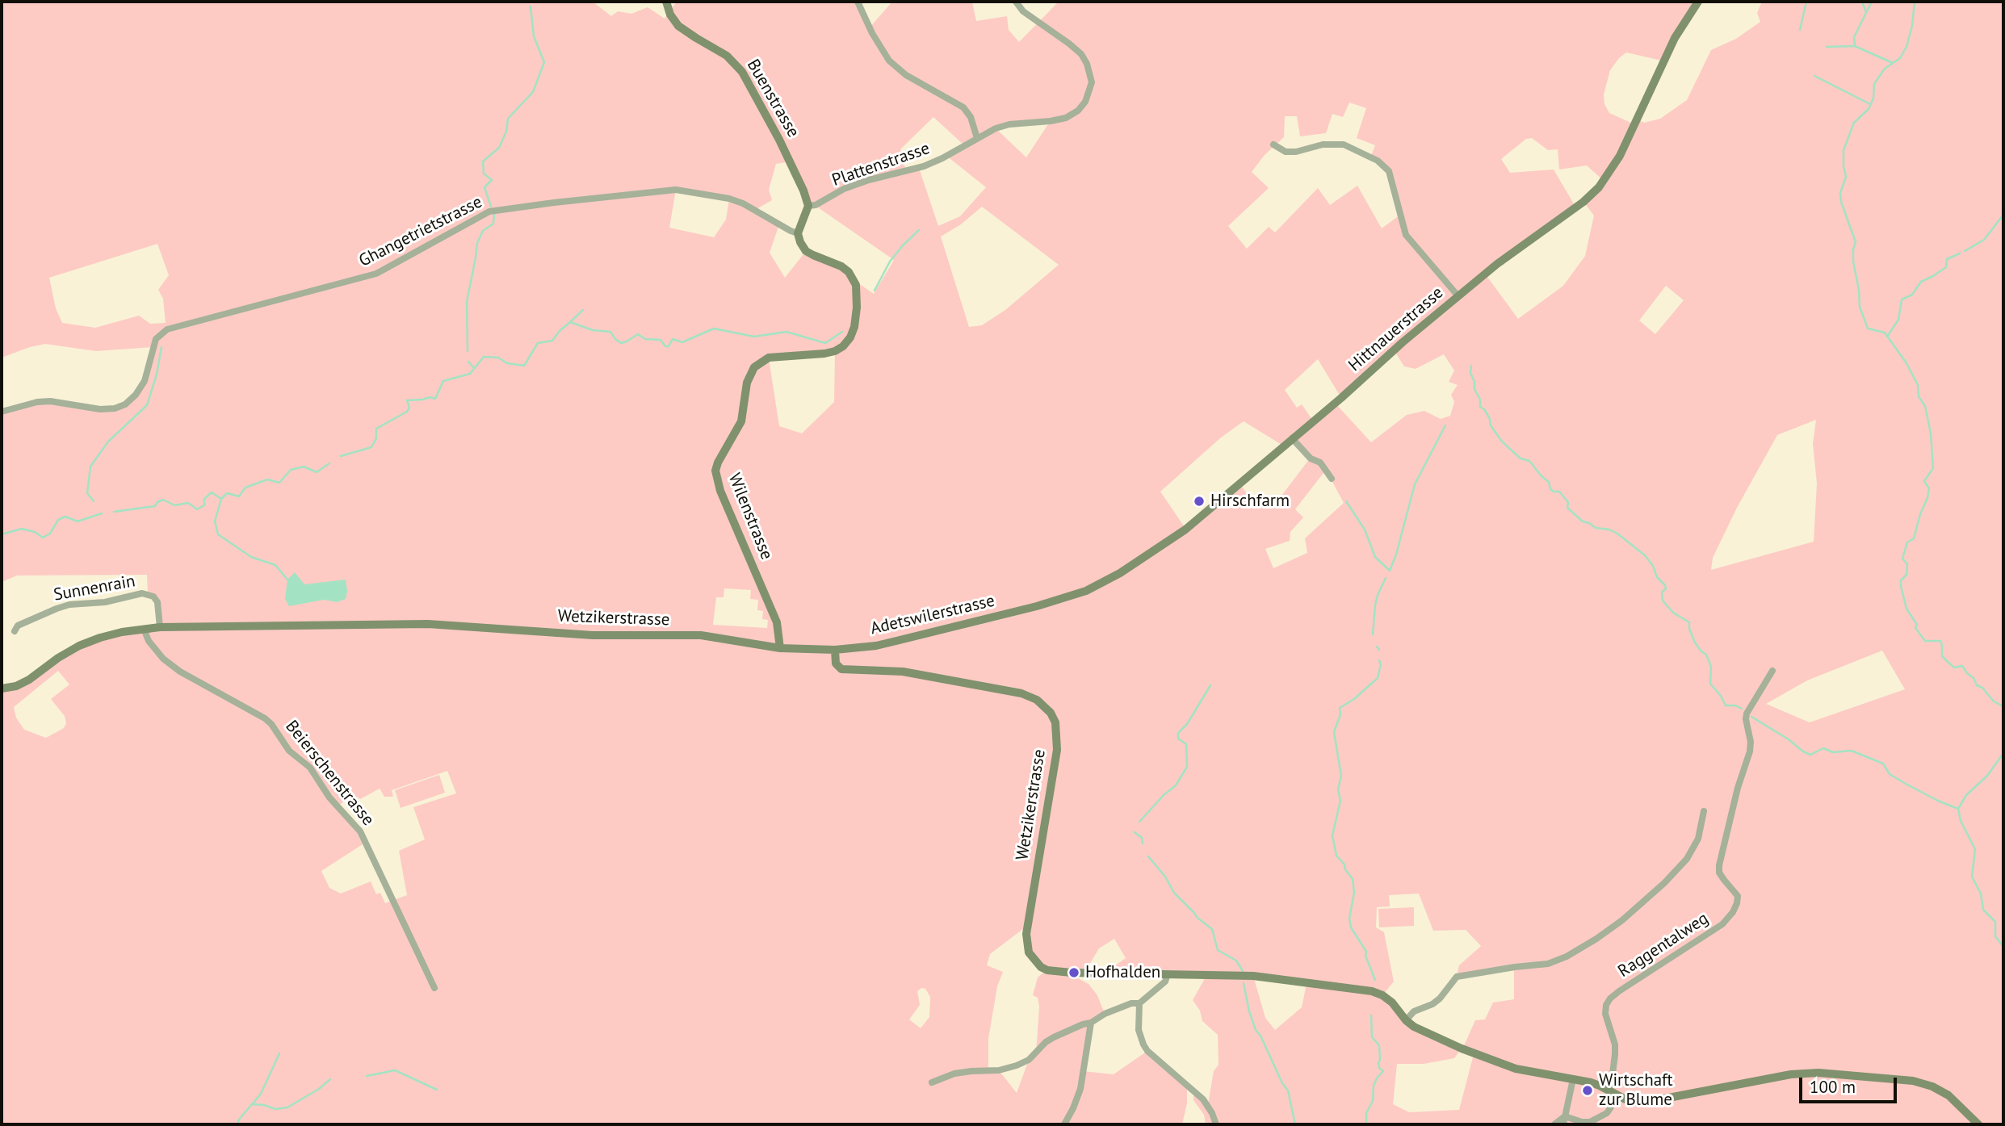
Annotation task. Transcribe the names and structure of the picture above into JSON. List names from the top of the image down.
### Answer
{
  "streets": {
    "street": [
      "Buenstrasse",
      "Plattenstrasse",
      "Ghangetrietstrasse",
      "Hittnauerstrasse",
      "Wilenstrasse",
      "Sunnenrain",
      "Adetswilerstrasse",
      "Wetzikerstrasse",
      "Beierschenstrasse",
      "Raggentalweg"
    ]
  },
  "crossings": [
    ["Buenstrasse", "Plattenstrasse"],
    ["Ghangetrietstrasse", "Wilenstrasse"],
    ["Hittnauerstrasse", "Adetswilerstrasse"],
    ["Wilenstrasse", "Wetzikerstrasse"],
    ["Sunnenrain", "Wetzikerstrasse"],
    ["Adetswilerstrasse", "Wetzikerstrasse"],
    ["Wetzikerstrasse", "Beierschenstrasse"],
    ["Wetzikerstrasse", "Raggentalweg"]
  ],
  "places": ["Hirschfarm", "Hofhalden", "Wirtschaft zur Blume"],
  "scale_bar": "100 m"
}
